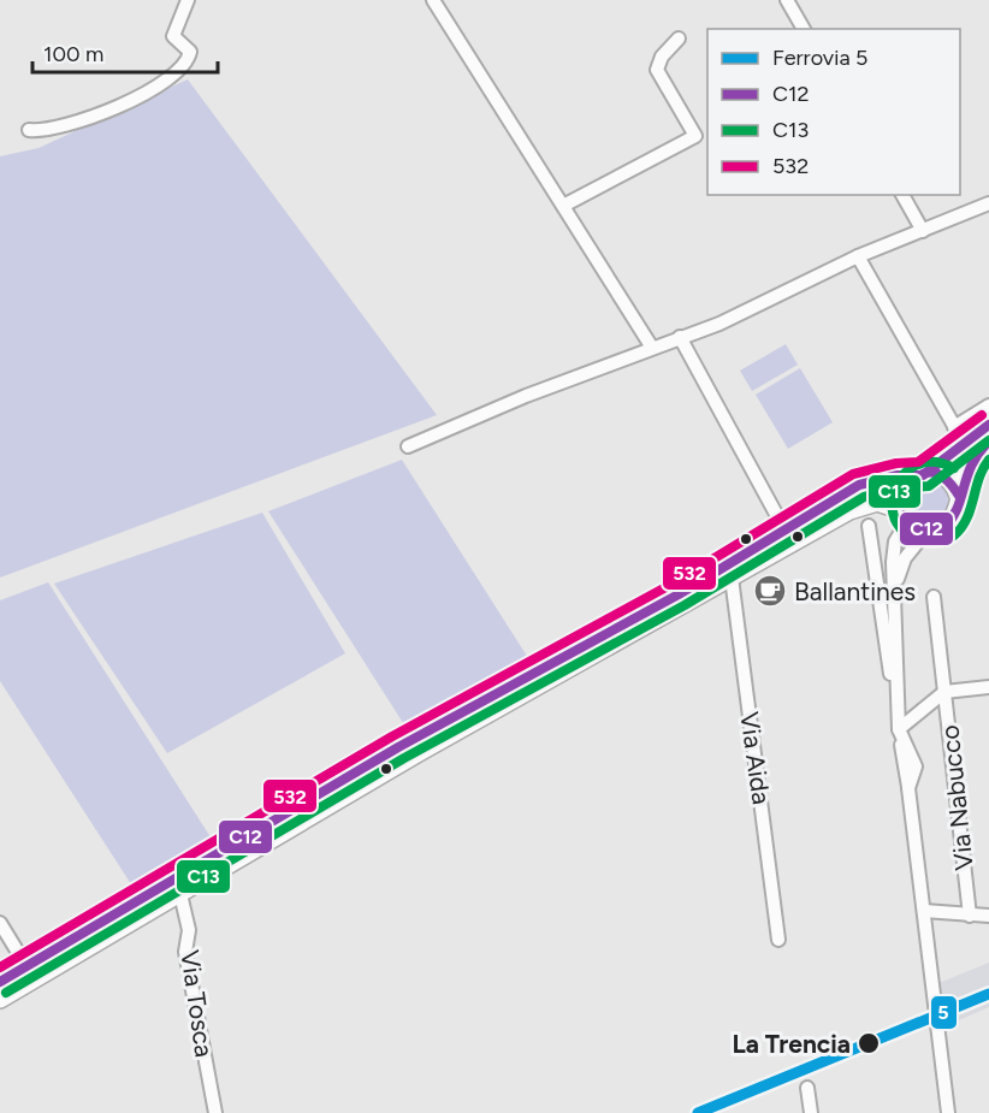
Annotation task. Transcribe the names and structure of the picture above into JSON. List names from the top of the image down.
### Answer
{
  "streets": {
    "street": ["Via Aida", "Via Nabucco", "Via Tosca"]
  },
  "places": {
    "cafe": ["Ballantines"],
    "other": ["La Trencia"]
  },
  "lines": [
    "transit line 532",
    "transit line C12",
    "transit line C13",
    "rail line 5"
  ],
  "legend": [
    "Ferrovia 5",
    "C12",
    "C13",
    "532"
  ],
  "scale_bar": "100 m"
}
